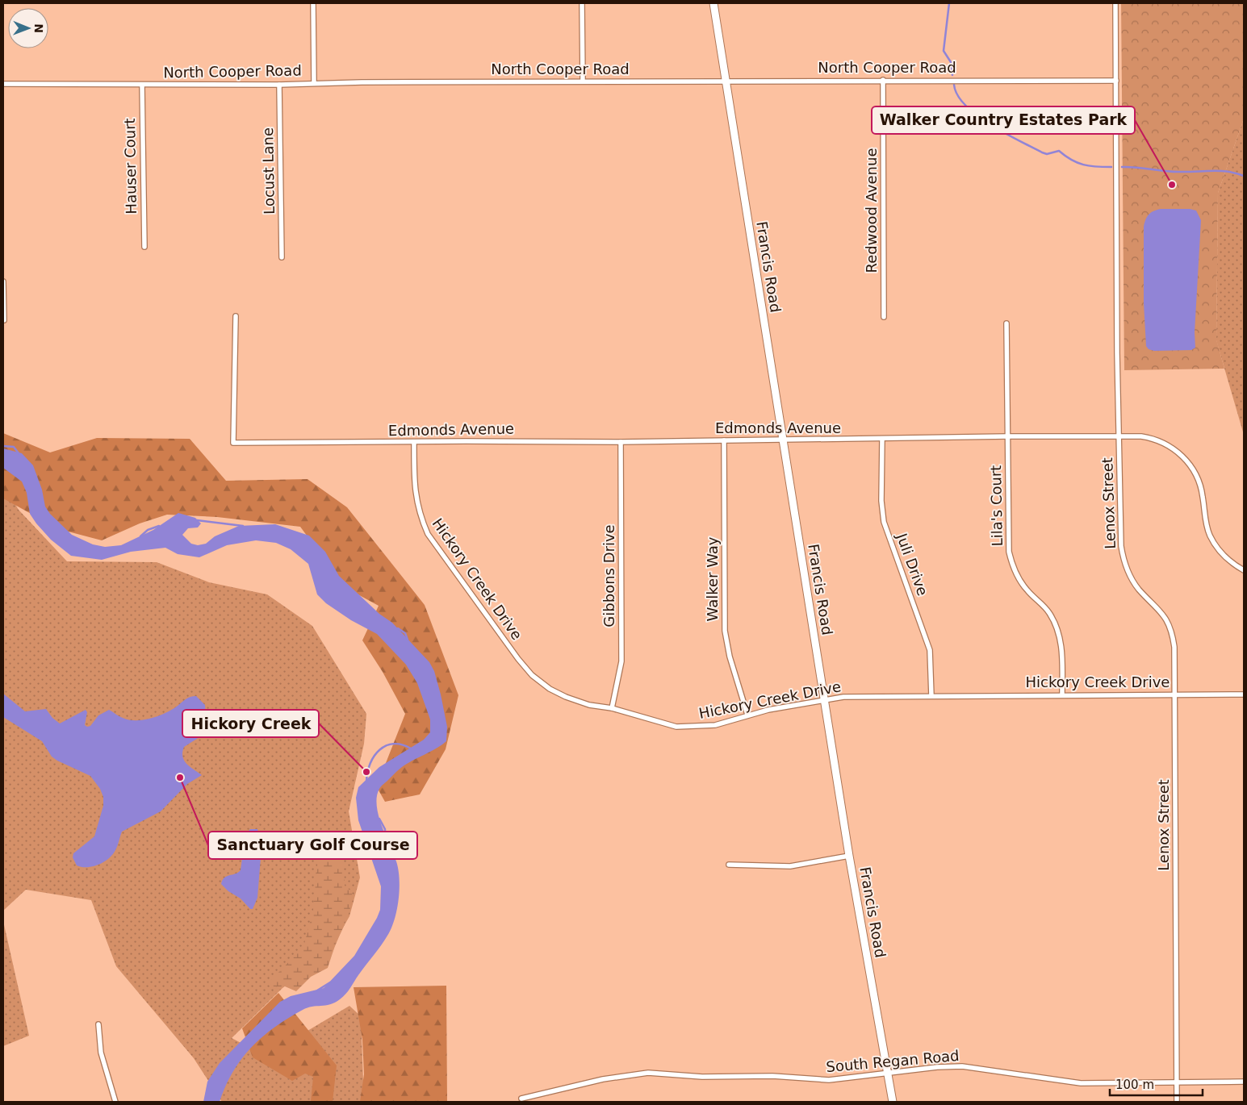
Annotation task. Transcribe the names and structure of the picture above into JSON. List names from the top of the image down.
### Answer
{
  "streets": {
    "street": [
      "North Cooper Road",
      "Hauser Court",
      "Locust Lane",
      "Redwood Avenue",
      "Francis Road",
      "Edmonds Avenue",
      "Lenox Street",
      "Lila's Court",
      "Juli Drive",
      "Gibbons Drive",
      "Hickory Creek Drive",
      "Walker Way",
      "South Regan Road"
    ]
  },
  "crossings": [
    ["North Cooper Road", "Hauser Court"],
    ["North Cooper Road", "Locust Lane"],
    ["North Cooper Road", "Redwood Avenue"],
    ["North Cooper Road", "Francis Road"],
    ["North Cooper Road", "Lenox Street"],
    ["Francis Road", "Edmonds Avenue"],
    ["Francis Road", "Hickory Creek Drive"],
    ["Francis Road", "South Regan Road"],
    ["Edmonds Avenue", "Lenox Street"],
    ["Edmonds Avenue", "Lila's Court"],
    ["Edmonds Avenue", "Juli Drive"],
    ["Edmonds Avenue", "Gibbons Drive"],
    ["Edmonds Avenue", "Hickory Creek Drive"],
    ["Edmonds Avenue", "Walker Way"],
    ["Lenox Street", "Hickory Creek Drive"],
    ["Lenox Street", "South Regan Road"],
    ["Lila's Court", "Hickory Creek Drive"],
    ["Juli Drive", "Hickory Creek Drive"],
    ["Gibbons Drive", "Hickory Creek Drive"],
    ["Hickory Creek Drive", "Walker Way"]
  ],
  "places": ["Walker Country Estates Park", "Hickory Creek", "Sanctuary Golf Course"],
  "scale_bar": "100 m",
  "north": "right"
}
